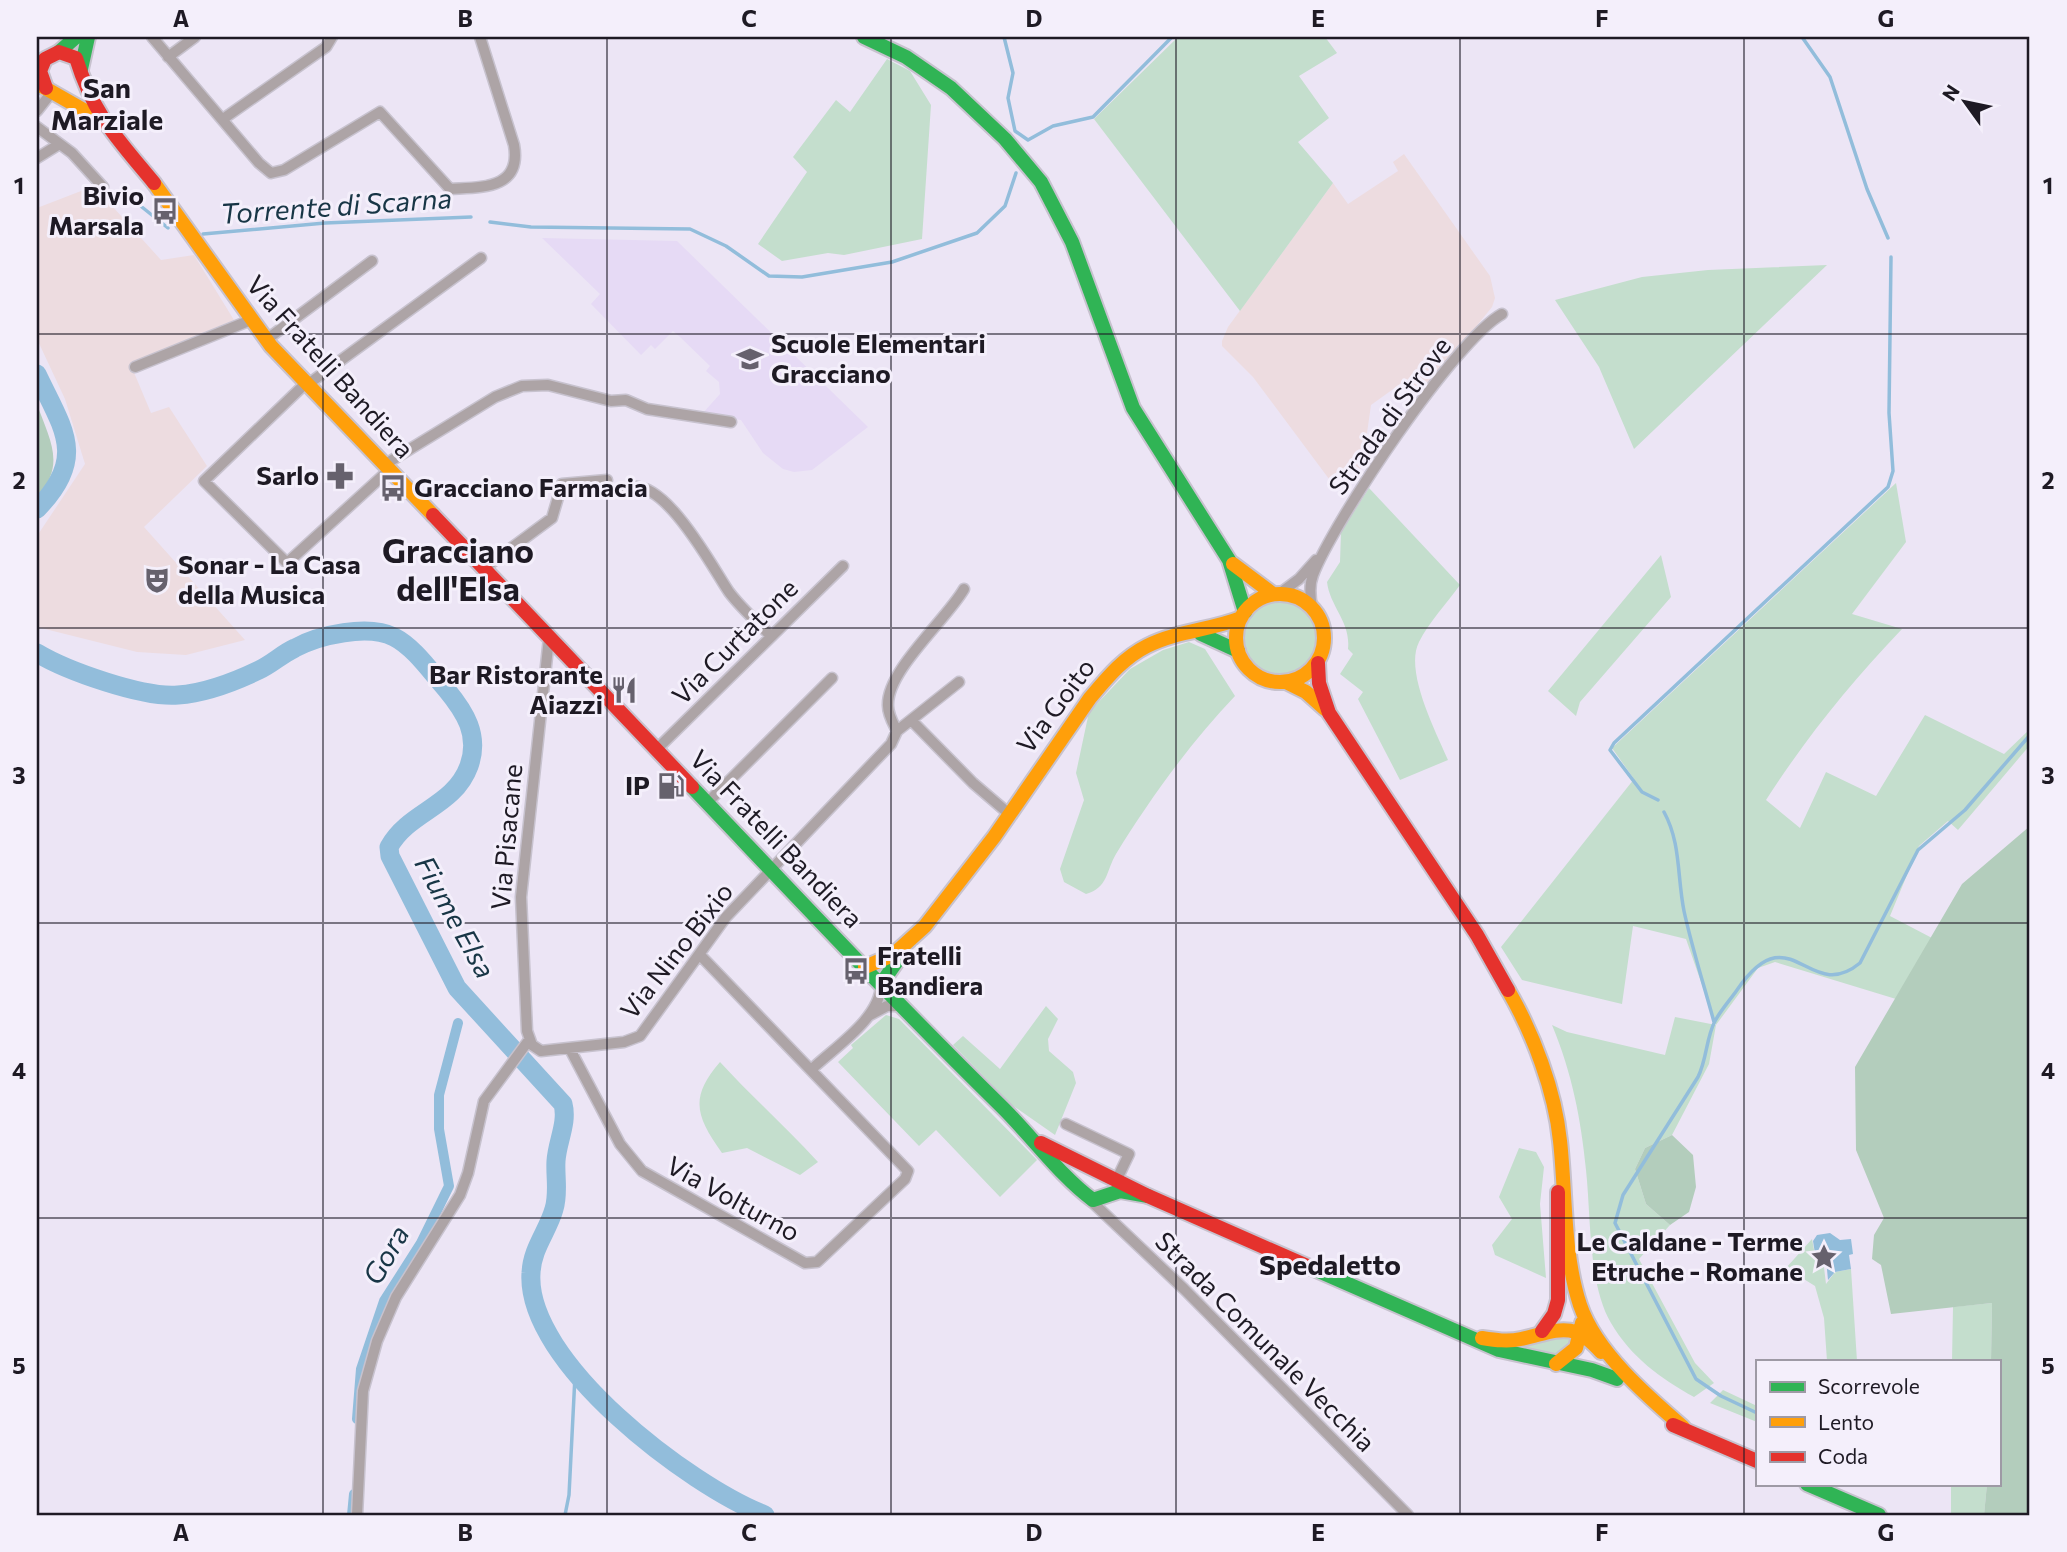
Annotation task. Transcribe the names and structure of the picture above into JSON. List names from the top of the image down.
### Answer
{
  "streets": {
    "main road": ["Via Fratelli Bandiera", "Via Goito"],
    "street": [
      "Strada di Strove",
      "Via Curtatone",
      "Via Pisacane",
      "Via Nino Bixio",
      "Via Volturno",
      "Strada Comunale Vecchia"
    ]
  },
  "crossings": [
    ["Via Fratelli Bandiera", "Via Curtatone"],
    ["Via Fratelli Bandiera", "Via Goito"],
    ["Via Fratelli Bandiera", "Via Pisacane"],
    ["Via Fratelli Bandiera", "Via Nino Bixio"],
    ["Via Fratelli Bandiera", "Strada Comunale Vecchia"],
    ["Strada di Strove", "Via Goito"],
    ["Via Pisacane", "Via Nino Bixio"],
    ["Via Nino Bixio", "Via Volturno"]
  ],
  "districts": ["San Marziale", "Gracciano dell'Elsa", "Spedaletto"],
  "water": ["Torrente di Scarna", "Fiume Elsa", "Gora"],
  "places": {
    "bus stop": ["Bivio Marsala", "Gracciano Farmacia", "Fratelli Bandiera"],
    "school or university": ["Scuole Elementari Gracciano"],
    "pharmacy": ["Sarlo"],
    "theatre": ["Sonar - La Casa della Musica"],
    "restaurant": ["Bar Ristorante Aiazzi"],
    "fuel station": ["IP"],
    "place": ["Le Caldane - Terme Etruche - Romane"]
  },
  "legend": ["Scorrevole", "Lento", "Coda"],
  "north": "top left",
  "grid": {
    "columns": [
      "A",
      "B",
      "C",
      "D",
      "E",
      "F",
      "G"
    ],
    "rows": [
      "1",
      "2",
      "3",
      "4",
      "5"
    ]
  }
}
